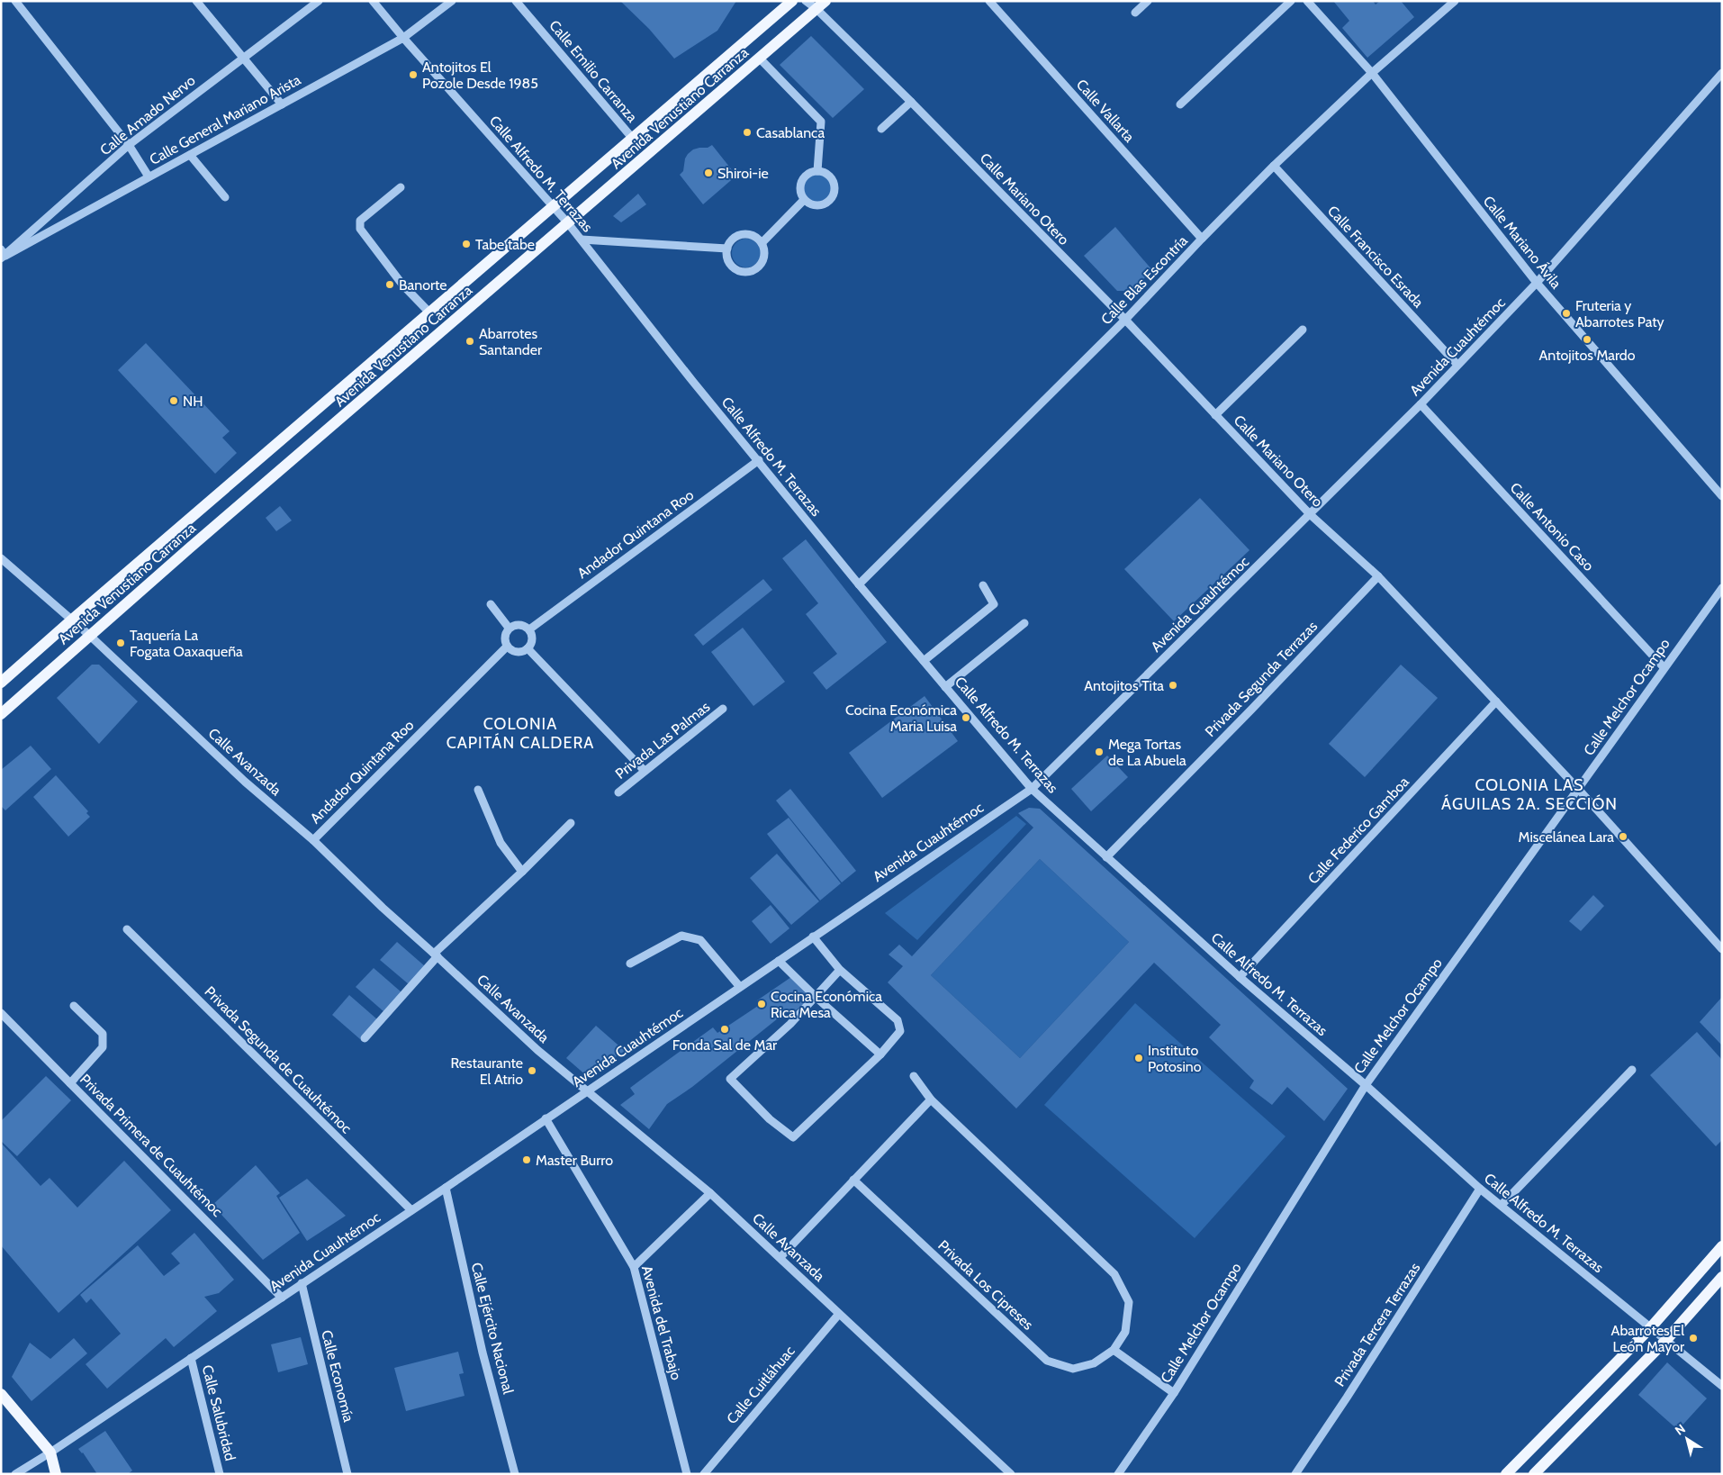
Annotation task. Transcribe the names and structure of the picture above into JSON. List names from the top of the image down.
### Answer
{
  "streets": {
    "main road": ["Avenida Venustiano Carranza"],
    "street": [
      "Calle Emilio Carranza",
      "Calle Vallarta",
      "Calle Amado Nervo",
      "Calle General Mariano Arista",
      "Calle Alfredo M. Terrazas",
      "Calle Mariano Otero",
      "Calle Mariano Ávila",
      "Calle Francisco Esrada",
      "Calle Blas Escontría",
      "Avenida Cuauhtémoc",
      "Calle Antonio Caso",
      "Andador Quintana Roo",
      "Privada Segunda Terrazas",
      "Calle Melchor Ocampo",
      "Privada Las Palmas",
      "Calle Avanzada",
      "Calle Federico Gamboa",
      "Privada Segunda de Cuauhtémoc",
      "Privada Primera de Cuauhtémoc",
      "Privada Los Cipreses",
      "Avenida del Trabajo",
      "Privada Tercera Terrazas",
      "Calle Ejército Nacional",
      "Calle Economía",
      "Calle Cuitláhuac",
      "Calle Salubridad"
    ]
  },
  "crossings": [
    ["Calle Emilio Carranza", "Avenida Venustiano Carranza"],
    ["Avenida Venustiano Carranza", "Calle Alfredo M. Terrazas"],
    ["Avenida Venustiano Carranza", "Calle Mariano Otero"],
    ["Avenida Venustiano Carranza", "Calle Avanzada"],
    ["Calle Vallarta", "Calle Blas Escontría"],
    ["Calle Amado Nervo", "Calle General Mariano Arista"],
    ["Calle General Mariano Arista", "Calle Alfredo M. Terrazas"],
    ["Calle Alfredo M. Terrazas", "Calle Blas Escontría"],
    ["Calle Alfredo M. Terrazas", "Avenida Cuauhtémoc"],
    ["Calle Alfredo M. Terrazas", "Andador Quintana Roo"],
    ["Calle Alfredo M. Terrazas", "Privada Segunda Terrazas"],
    ["Calle Alfredo M. Terrazas", "Calle Melchor Ocampo"],
    ["Calle Alfredo M. Terrazas", "Calle Federico Gamboa"],
    ["Calle Alfredo M. Terrazas", "Privada Tercera Terrazas"],
    ["Calle Mariano Otero", "Calle Blas Escontría"],
    ["Calle Mariano Otero", "Avenida Cuauhtémoc"],
    ["Calle Mariano Otero", "Privada Segunda Terrazas"],
    ["Calle Mariano Otero", "Calle Melchor Ocampo"],
    ["Calle Mariano Otero", "Calle Federico Gamboa"],
    ["Calle Mariano Ávila", "Calle Blas Escontría"],
    ["Calle Mariano Ávila", "Avenida Cuauhtémoc"],
    ["Calle Francisco Esrada", "Calle Blas Escontría"],
    ["Calle Francisco Esrada", "Avenida Cuauhtémoc"],
    ["Avenida Cuauhtémoc", "Calle Antonio Caso"],
    ["Avenida Cuauhtémoc", "Calle Avanzada"],
    ["Avenida Cuauhtémoc", "Privada Segunda de Cuauhtémoc"],
    ["Avenida Cuauhtémoc", "Privada Primera de Cuauhtémoc"],
    ["Avenida Cuauhtémoc", "Avenida del Trabajo"],
    ["Avenida Cuauhtémoc", "Calle Ejército Nacional"],
    ["Avenida Cuauhtémoc", "Calle Economía"],
    ["Avenida Cuauhtémoc", "Calle Salubridad"],
    ["Calle Antonio Caso", "Calle Melchor Ocampo"],
    ["Andador Quintana Roo", "Calle Avanzada"],
    ["Calle Avanzada", "Calle Cuitláhuac"]
  ],
  "districts": ["COLONIA CAPITÁN CALDERA", "COLONIA LAS ÁGUILAS 2A. SECCIÓN"],
  "places": [
    "Antojitos El Pozole Desde 1985",
    "Casablanca",
    "Shiroi-ie",
    "Tabe tabe",
    "Banorte",
    "Fruteria y Abarrotes Paty",
    "Antojitos Mardo",
    "Abarrotes Santander",
    "NH",
    "Taquería La Fogata Oaxaqueña",
    "Antojitos Tita",
    "Cocina Económica Maria Luisa",
    "Mega Tortas de La Abuela",
    "Miscelánea Lara",
    "Cocina Económica Rica Mesa",
    "Fonda Sal de Mar",
    "Instituto Potosino",
    "Restaurante El Atrio",
    "Master Burro",
    "Abarrotes El León Mayor"
  ],
  "north": "top left"
}
